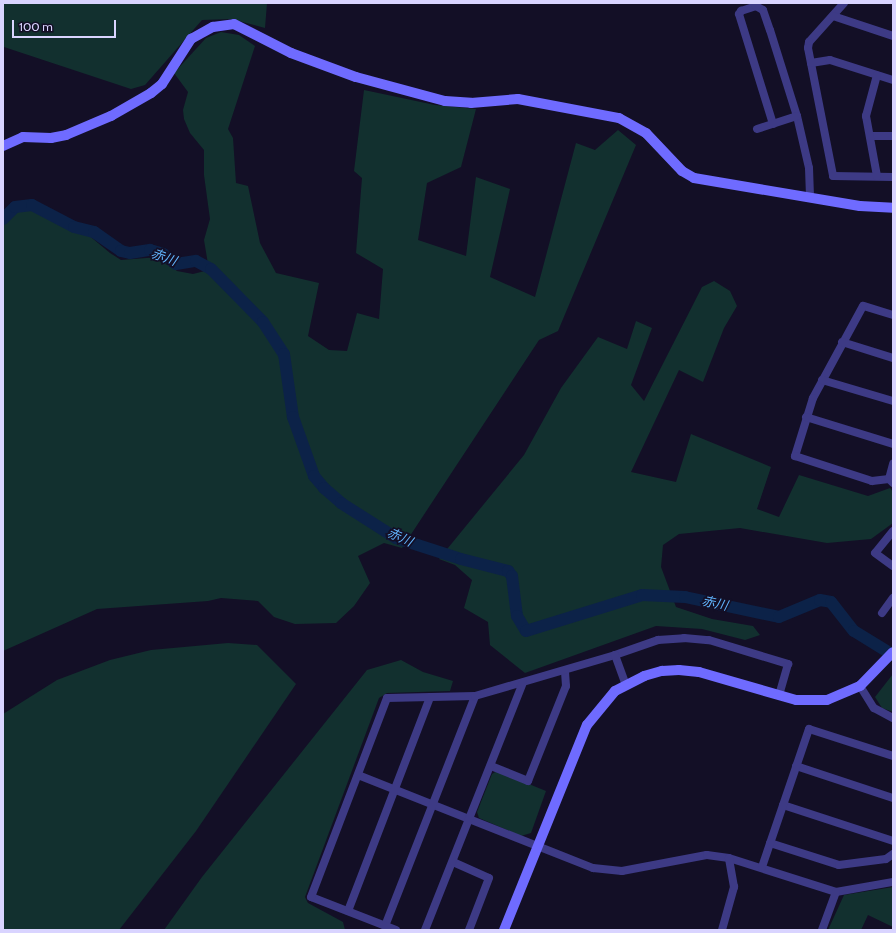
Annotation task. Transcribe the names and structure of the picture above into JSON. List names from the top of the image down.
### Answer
{
  "water": ["赤川"],
  "scale_bar": "100 m"
}
